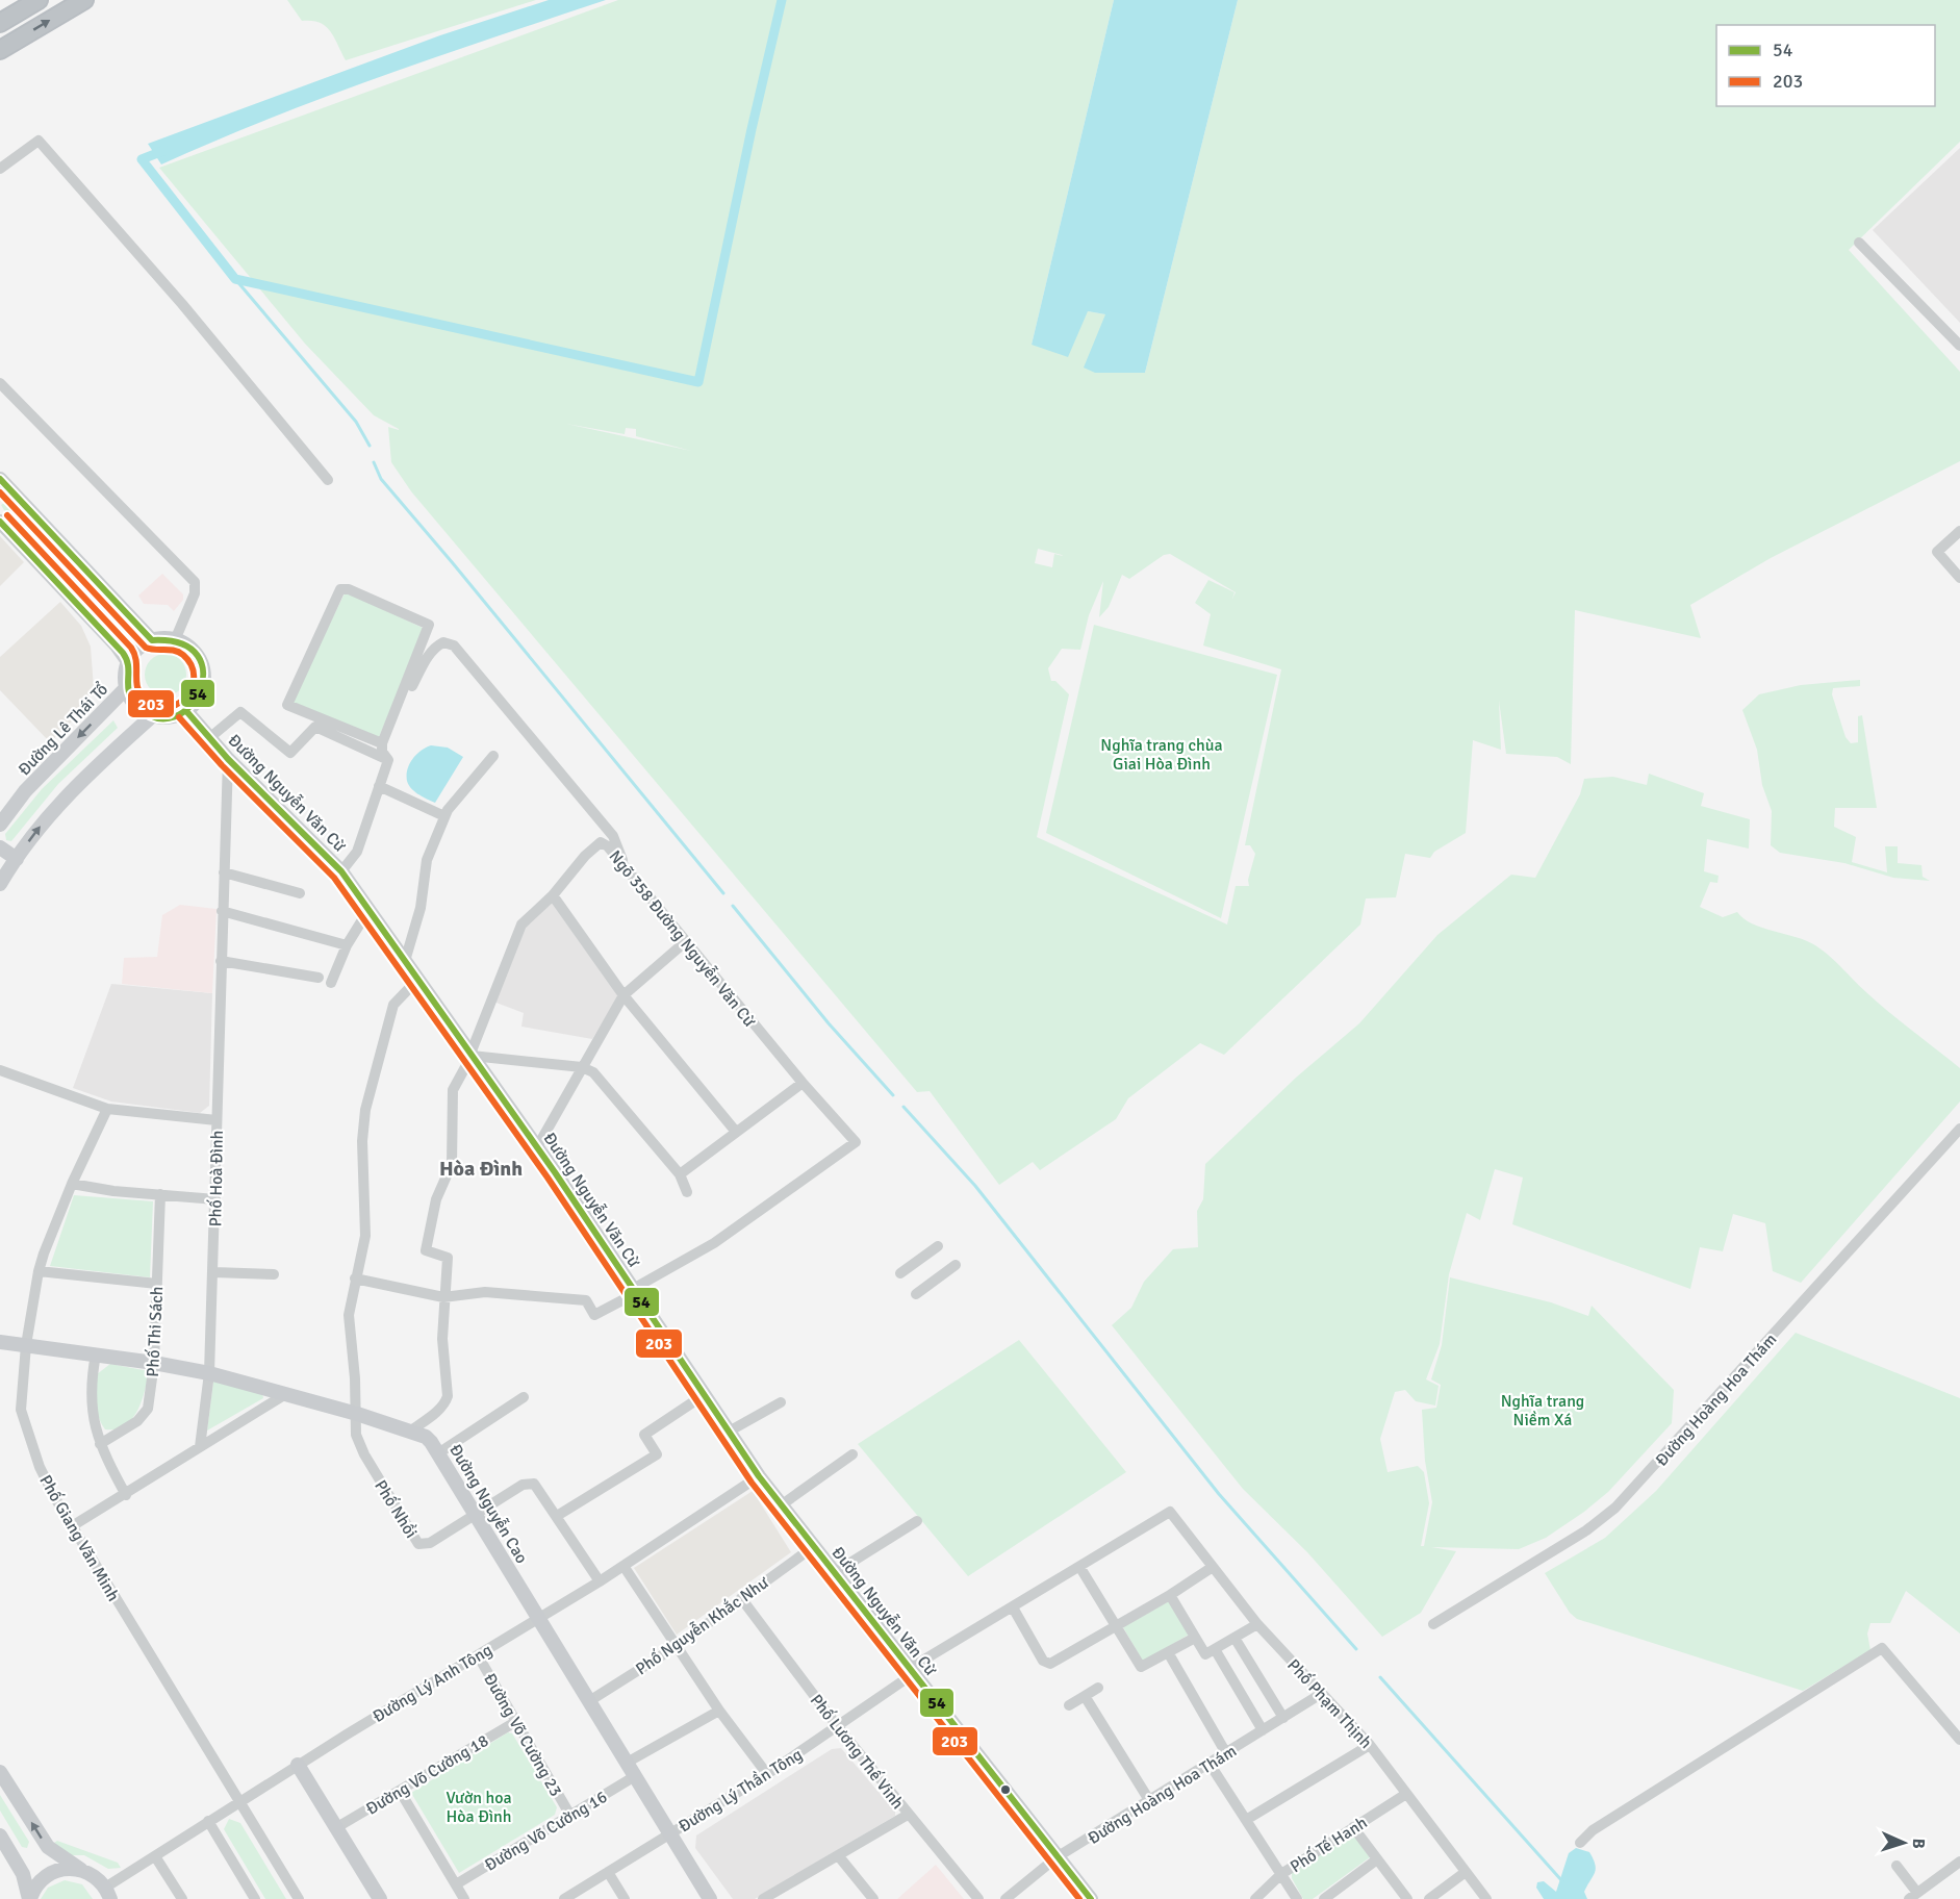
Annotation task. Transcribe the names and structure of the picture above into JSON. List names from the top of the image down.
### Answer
{
  "streets": {
    "main road": ["Đường Lê Thái Tổ", "Đường Nguyễn Văn Cừ", "Đường Nguyễn Cao"],
    "street": [
      "Ngõ 358 Đường Nguyễn Văn Cừ",
      "Phố Hoà Đình",
      "Phố Thi Sách",
      "Đường Hoàng Hoa Thám",
      "Phố Nhồi",
      "Phố Giang Văn Minh",
      "Phố Nguyễn Khắc Như",
      "Đường Lý Anh Tông",
      "Phố Phạm Thịnh",
      "Đường Võ Cường 23",
      "Phố Lương Thế Vinh",
      "Đường Võ Cường 18",
      "Đường Lý Thần Tông",
      "Đường Võ Cường 16",
      "Phố Tế Hanh"
    ]
  },
  "crossings": [
    ["Đường Lê Thái Tổ", "Đường Nguyễn Văn Cừ"],
    ["Đường Nguyễn Văn Cừ", "Ngõ 358 Đường Nguyễn Văn Cừ"],
    ["Đường Nguyễn Văn Cừ", "Phố Hoà Đình"],
    ["Đường Nguyễn Văn Cừ", "Đường Hoàng Hoa Thám"],
    ["Đường Nguyễn Văn Cừ", "Phố Nguyễn Khắc Như"],
    ["Đường Nguyễn Văn Cừ", "Đường Lý Anh Tông"],
    ["Đường Nguyễn Văn Cừ", "Đường Lý Thần Tông"],
    ["Phố Hoà Đình", "Đường Nguyễn Cao"],
    ["Phố Thi Sách", "Đường Nguyễn Cao"],
    ["Đường Hoàng Hoa Thám", "Phố Phạm Thịnh"],
    ["Đường Nguyễn Cao", "Phố Nhồi"],
    ["Đường Nguyễn Cao", "Phố Giang Văn Minh"],
    ["Đường Nguyễn Cao", "Phố Nguyễn Khắc Như"],
    ["Đường Nguyễn Cao", "Đường Lý Anh Tông"],
    ["Đường Nguyễn Cao", "Đường Lý Thần Tông"],
    ["Đường Nguyễn Cao", "Đường Võ Cường 16"],
    ["Phố Nhồi", "Đường Lý Anh Tông"],
    ["Phố Giang Văn Minh", "Đường Lý Anh Tông"],
    ["Phố Nguyễn Khắc Như", "Phố Lương Thế Vinh"],
    ["Đường Lý Anh Tông", "Đường Võ Cường 23"],
    ["Phố Phạm Thịnh", "Đường Lý Thần Tông"],
    ["Phố Phạm Thịnh", "Phố Tế Hanh"],
    ["Đường Võ Cường 23", "Đường Võ Cường 18"],
    ["Đường Võ Cường 23", "Đường Võ Cường 16"],
    ["Phố Lương Thế Vinh", "Đường Lý Thần Tông"]
  ],
  "districts": ["Hòa Đình"],
  "parks": ["Nghĩa trang chùa Giai Hòa Đình", "Nghĩa trang Niềm Xá", "Vườn hoa Hòa Đình"],
  "lines": ["transit line 54", "transit line 203"],
  "legend": ["54", "203"],
  "north": "right"
}
